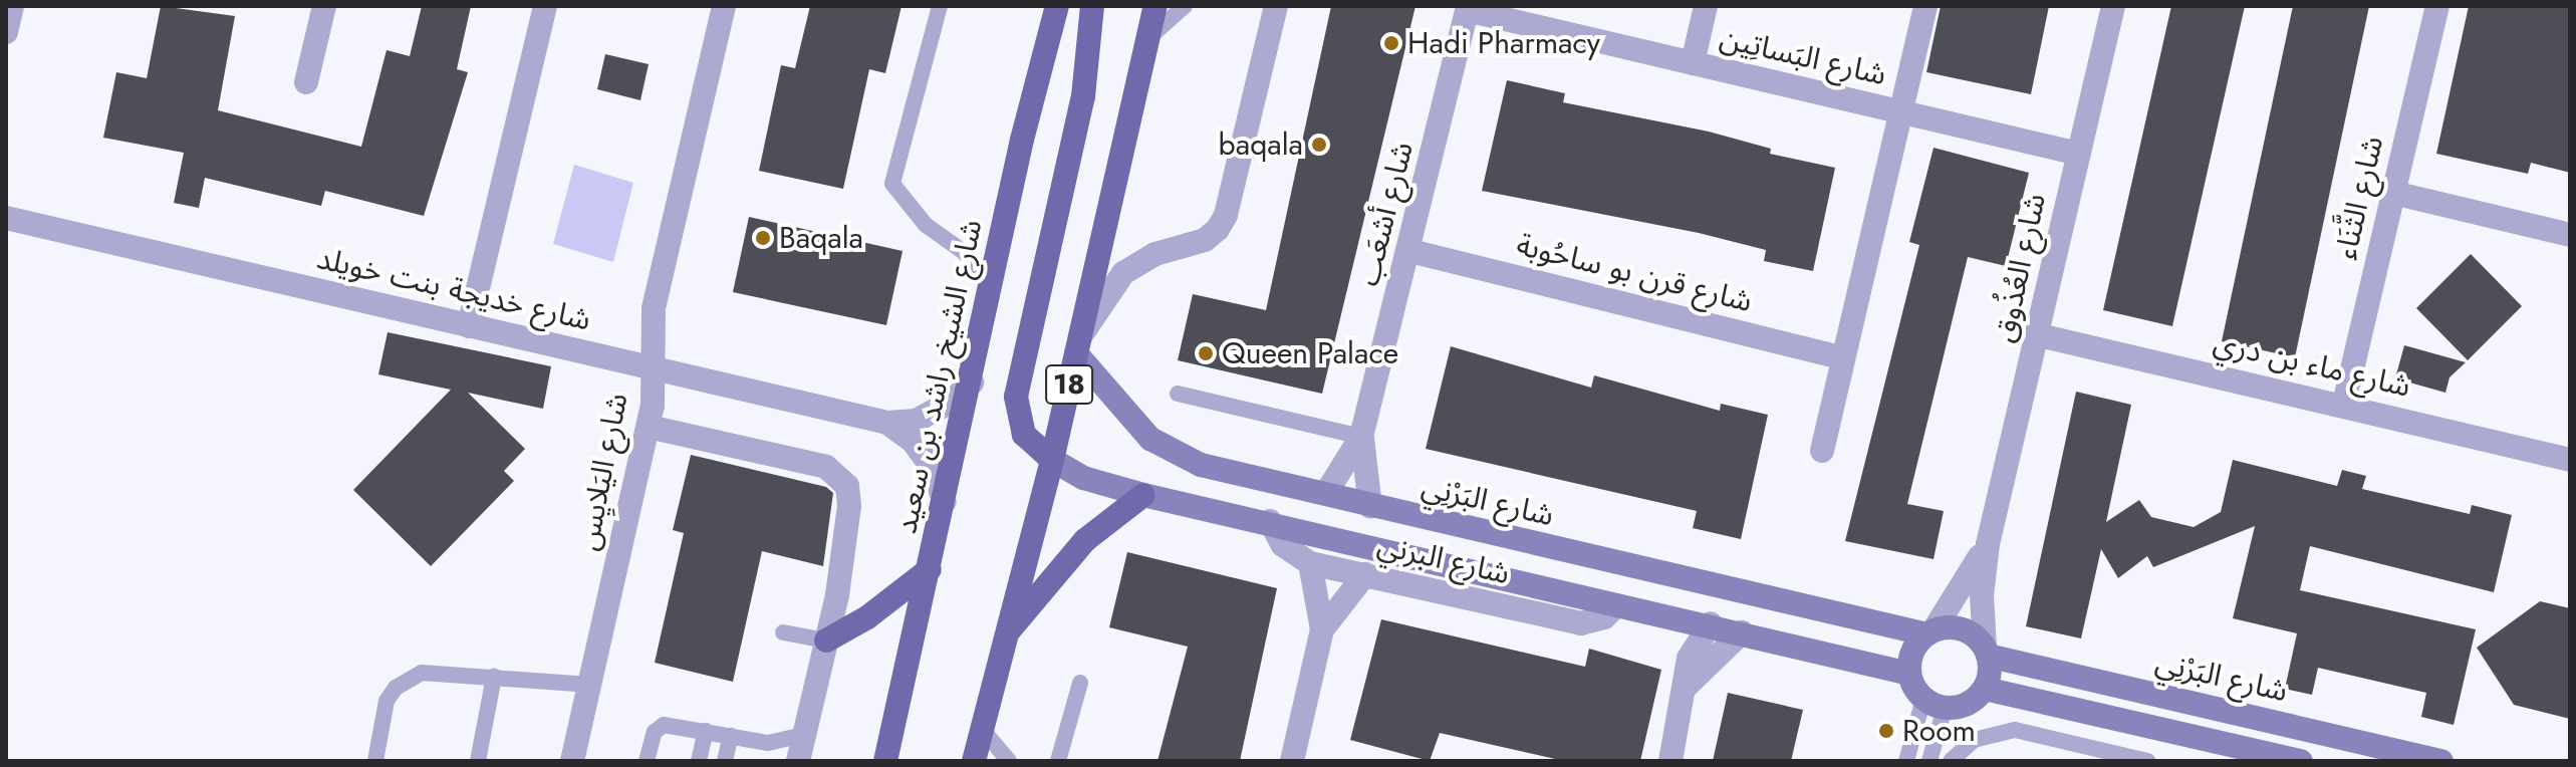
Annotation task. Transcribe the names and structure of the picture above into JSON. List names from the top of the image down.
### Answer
{
  "streets": {
    "main road": ["شارع الشيخ راشد بن سعيد", "18"],
    "street": [
      "شارع البَساتِين",
      "شارع الثَّنَاء",
      "شارع أشعَب",
      "شارع العُذُوق",
      "شارع قرن بو ساحُوبة",
      "شارع خديجة بنت خويلد",
      "شارع ماء بن دري",
      "شارع اليَلايِس",
      "شارع البَرْنِي",
      "شارع البرني"
    ]
  },
  "crossings": [
    ["شارع البَساتِين", "شارع أشعَب"],
    ["شارع البَساتِين", "شارع العُذُوق"],
    ["شارع الثَّنَاء", "شارع ماء بن دري"],
    ["شارع أشعَب", "شارع قرن بو ساحُوبة"],
    ["شارع أشعَب", "شارع البَرْنِي"],
    ["شارع العُذُوق", "شارع ماء بن دري"],
    ["شارع العُذُوق", "شارع البَرْنِي"],
    ["شارع خديجة بنت خويلد", "شارع الشيخ راشد بن سعيد"],
    ["شارع خديجة بنت خويلد", "شارع اليَلايِس"],
    ["18", "شارع البَرْنِي"]
  ],
  "places": [
    "Hadi Pharmacy",
    "baqala",
    "Baqala",
    "Queen Palace",
    "Room"
  ]
}
